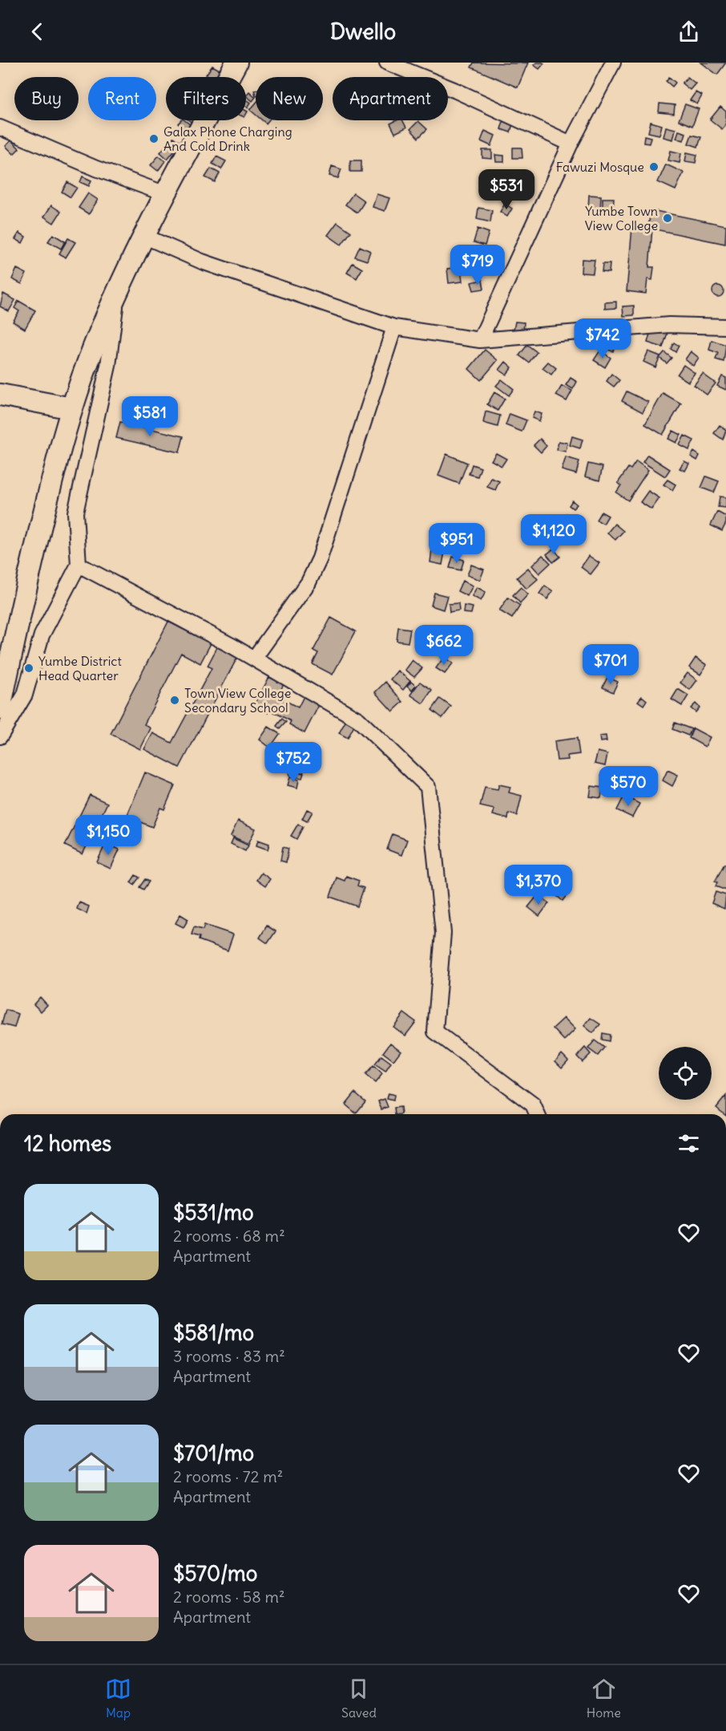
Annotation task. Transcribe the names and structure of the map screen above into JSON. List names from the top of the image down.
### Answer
{
  "places": [
    "Galax Phone Charging And Cold Drink",
    "Fawuzi Mosque",
    "Yumbe Town View College",
    "Yumbe District Head Quarter",
    "Town View College Secondary School"
  ],
  "page": {
    "header": "Dwello",
    "chip": [
      "Buy",
      "Rent",
      "Filters",
      "New",
      "Apartment"
    ],
    "price": [
      "$531",
      "$719",
      "$742",
      "$581",
      "$1,120",
      "$951",
      "$662",
      "$701",
      "$752",
      "$570",
      "$1,150",
      "$1,370"
    ],
    "heading": "12 homes",
    "list": [
      {
        "name": "$531/mo",
        "note": "2 rooms · 68 m² · Apartment"
      },
      {
        "name": "$581/mo",
        "note": "3 rooms · 83 m² · Apartment"
      },
      {
        "name": "$701/mo",
        "note": "2 rooms · 72 m² · Apartment"
      },
      {
        "name": "$570/mo",
        "note": "2 rooms · 58 m² · Apartment"
      }
    ],
    "tabs": ["Map", "Saved", "Home"]
  }
}
